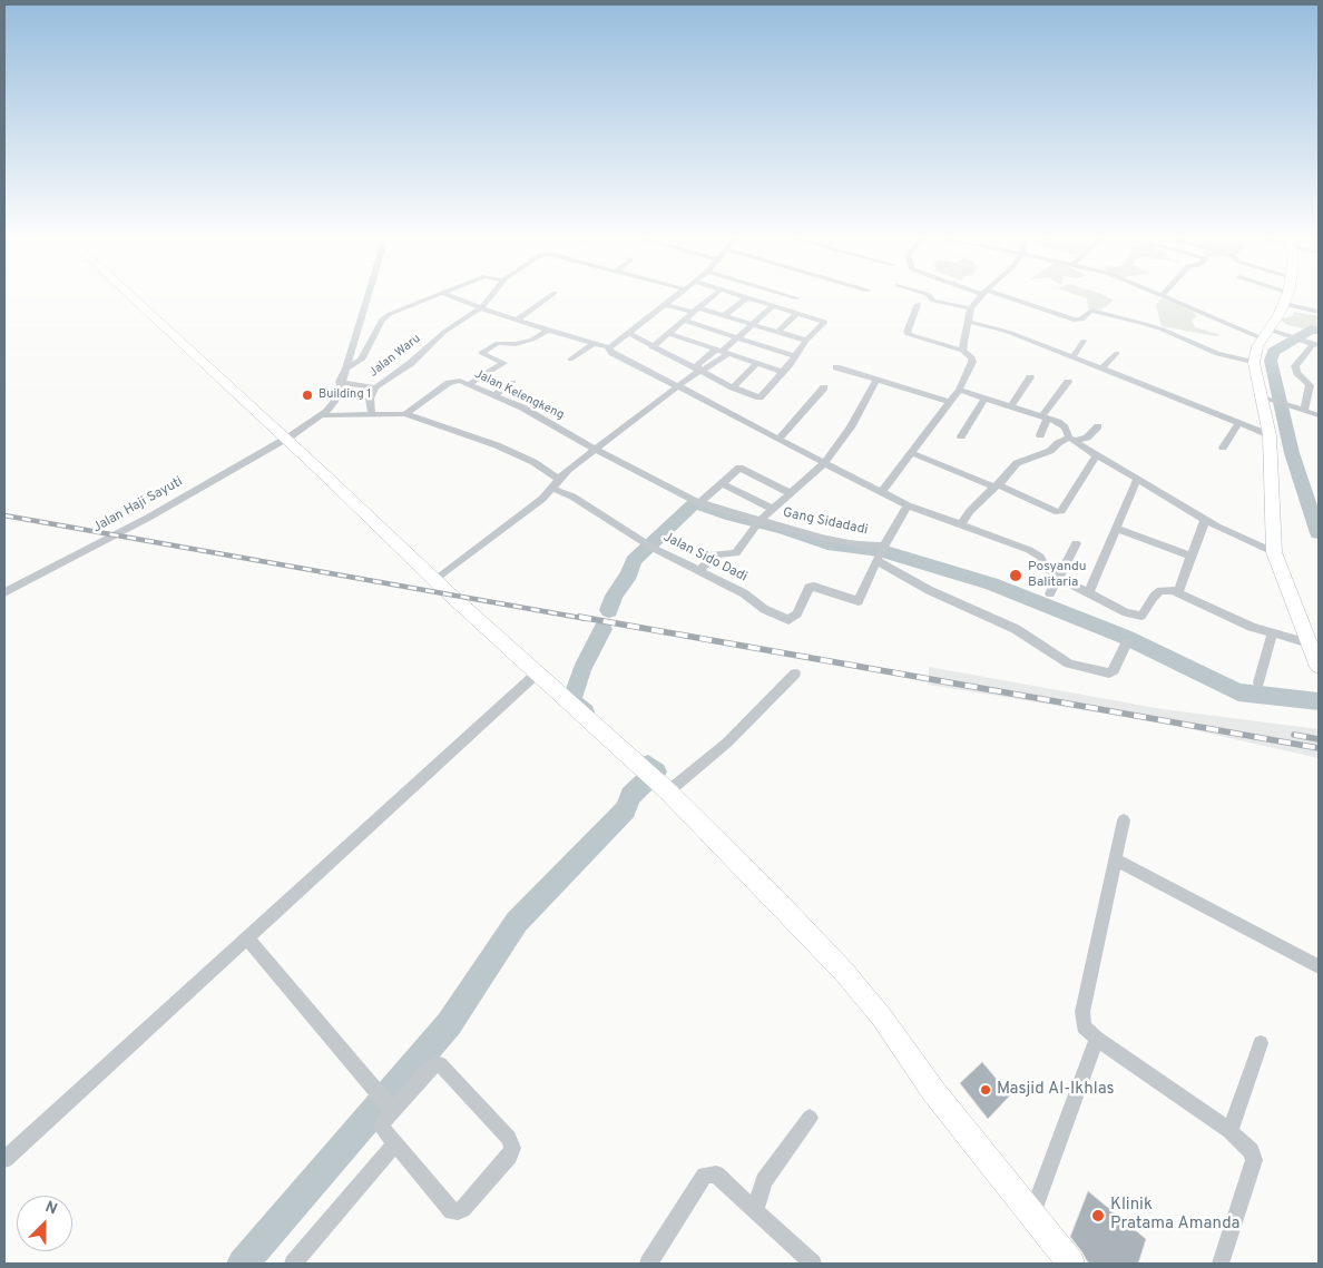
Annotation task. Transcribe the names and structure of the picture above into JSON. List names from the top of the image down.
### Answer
{
  "streets": {
    "street": [
      "Jalan Waru",
      "Jalan Kelengkeng",
      "Jalan Haji Sayuti",
      "Gang Sidadadi",
      "Jalan Sido Dadi"
    ]
  },
  "crossings": [
    ["Jalan Kelengkeng", "Gang Sidadadi"],
    ["Gang Sidadadi", "Jalan Sido Dadi"]
  ],
  "places": [
    "Building 1",
    "Posyandu Balitaria",
    "Masjid Al-Ikhlas",
    "Klinik Pratama Amanda"
  ],
  "north": "top right"
}
